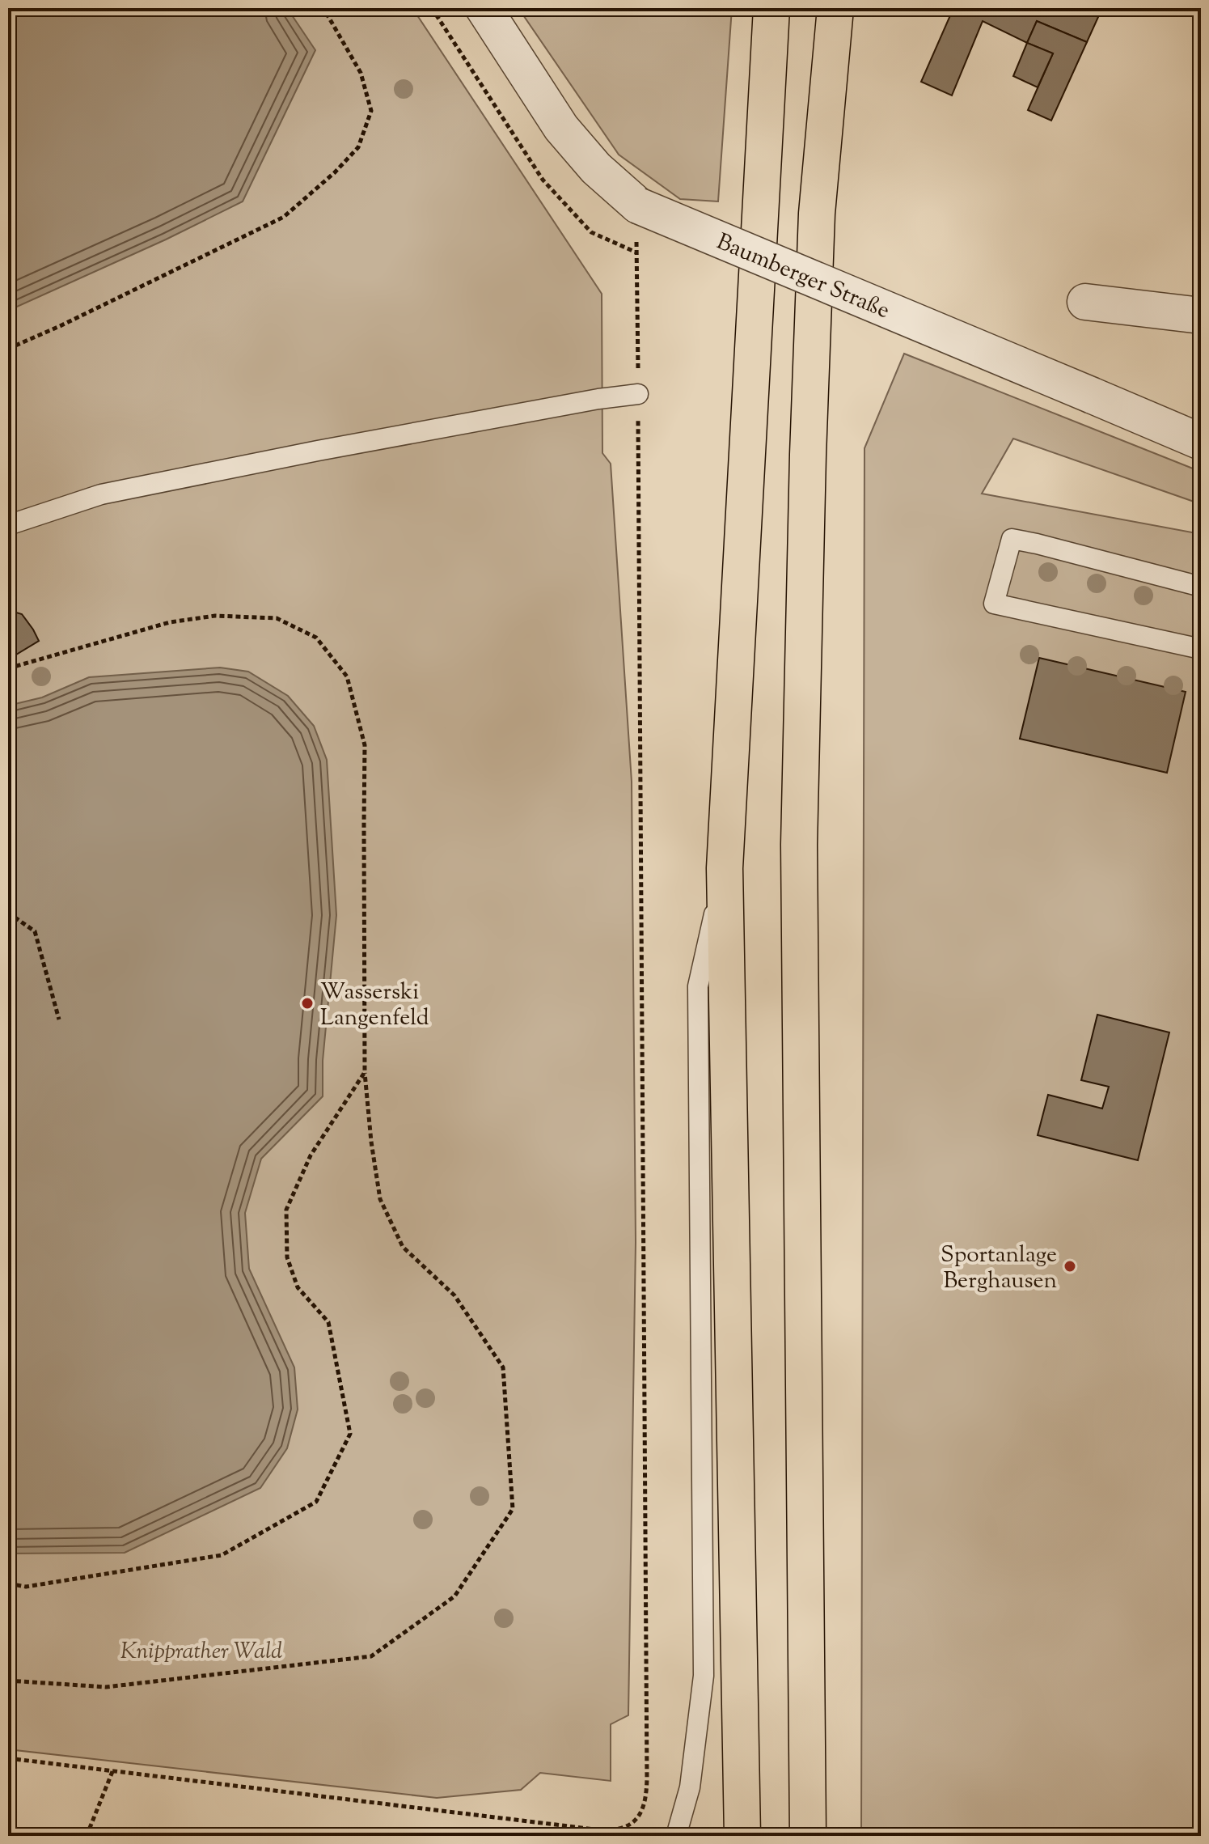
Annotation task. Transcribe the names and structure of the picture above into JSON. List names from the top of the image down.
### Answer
{
  "streets": {
    "street": ["Baumberger Straße"]
  },
  "parks": ["Knipprather Wald"],
  "places": ["Wasserski Langenfeld", "Sportanlage Berghausen"]
}
